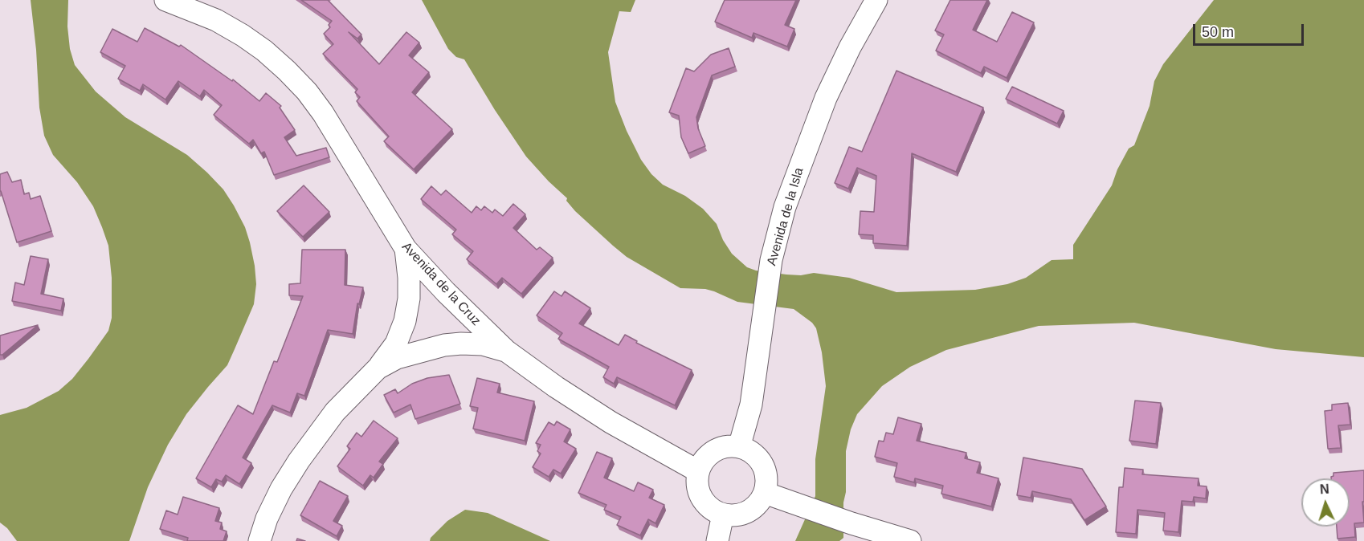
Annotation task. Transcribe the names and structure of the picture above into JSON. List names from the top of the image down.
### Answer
{
  "streets": {
    "street": ["Avenida de la Isla", "Avenida de la Cruz"]
  },
  "crossings": [
    ["Avenida de la Isla", "Avenida de la Cruz"]
  ],
  "scale_bar": "50 m",
  "north": "top"
}
